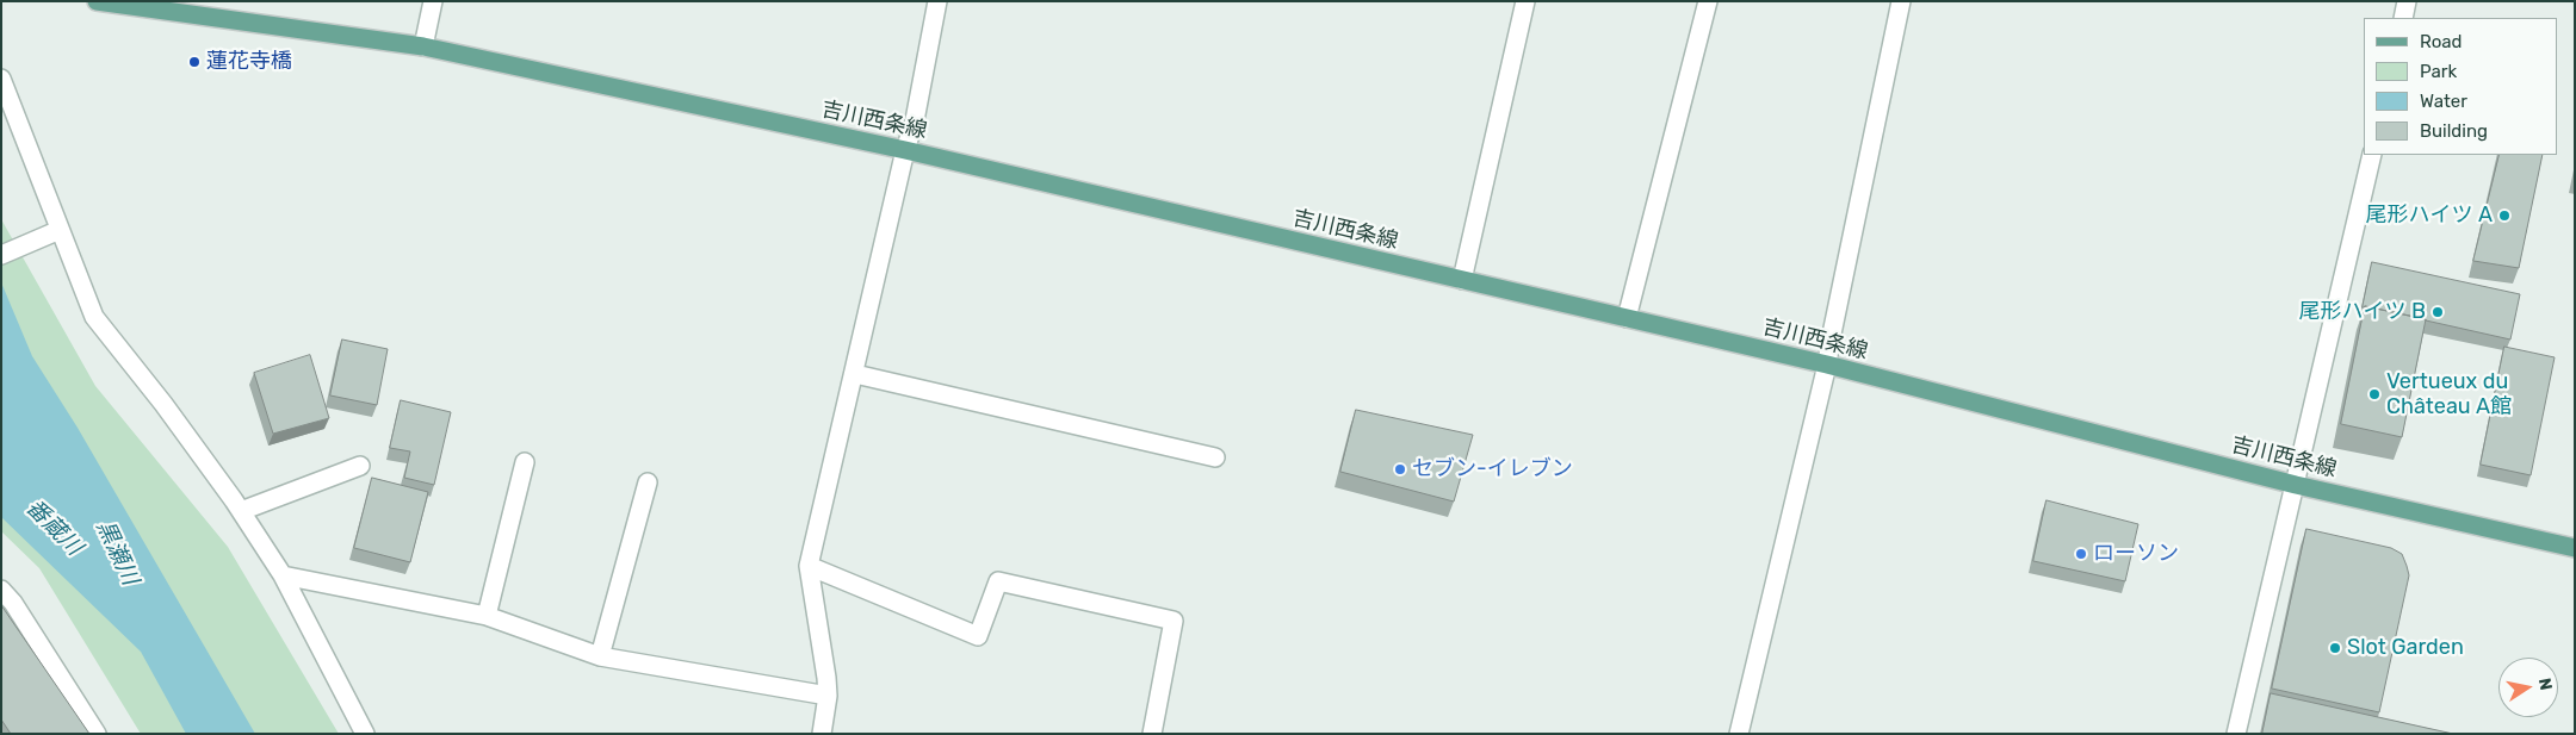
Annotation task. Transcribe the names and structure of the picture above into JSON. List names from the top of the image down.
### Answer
{
  "streets": {
    "main road": ["吉川西条線"]
  },
  "water": ["番蔵川", "黒瀬川"],
  "places": [
    "蓮花寺橋",
    "尾形ハイツ A",
    "尾形ハイツ B",
    "Vertueux du Château A館",
    "セブン-イレブン",
    "ローソン",
    "Slot Garden"
  ],
  "legend": [
    "Road",
    "Park",
    "Water",
    "Building"
  ],
  "north": "right"
}
